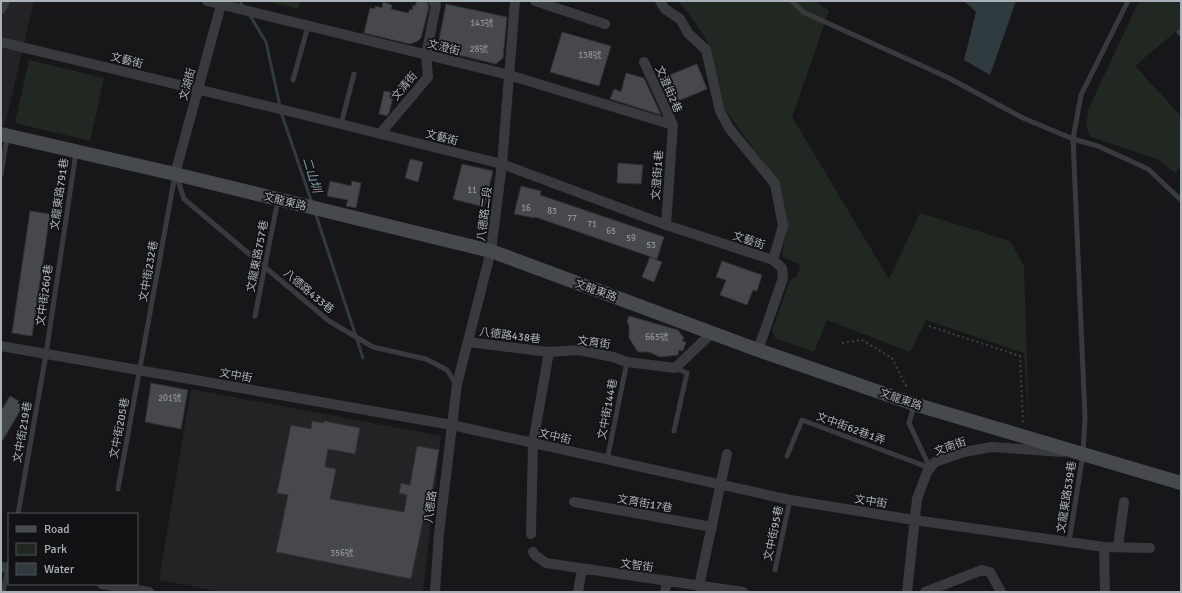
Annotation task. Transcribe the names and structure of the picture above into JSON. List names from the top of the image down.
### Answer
{
  "streets": {
    "street": [
      "文澄街",
      "文藝街",
      "文湖街",
      "文清街",
      "文澄街2巷",
      "文澄街1巷",
      "文龍東路",
      "八德路二段",
      "八德路438巷",
      "文育街",
      "文中街",
      "文南街",
      "文育街17巷",
      "八德路",
      "文智街"
    ],
    "lane": [
      "文龍東路791巷",
      "文龍東路757巷",
      "文中街232巷",
      "八德路433巷",
      "文中街260巷",
      "文中街144巷",
      "文中街205巷",
      "文中街62巷1弄",
      "文中街219巷",
      "文龍東路539巷",
      "文中街95巷"
    ]
  },
  "crossings": [
    ["文澄街", "文湖街"],
    ["文澄街", "文清街"],
    ["文澄街", "文澄街2巷"],
    ["文澄街", "文澄街1巷"],
    ["文澄街", "八德路二段"],
    ["文藝街", "文湖街"],
    ["文藝街", "文清街"],
    ["文藝街", "文澄街1巷"],
    ["文藝街", "文龍東路"],
    ["文藝街", "八德路二段"],
    ["文湖街", "文龍東路"],
    ["文湖街", "文中街232巷"],
    ["文湖街", "八德路433巷"],
    ["文澄街2巷", "文澄街1巷"],
    ["文龍東路791巷", "文龍東路"],
    ["文龍東路791巷", "文中街260巷"],
    ["文龍東路", "八德路二段"],
    ["文龍東路", "文龍東路757巷"],
    ["文龍東路", "文中街232巷"],
    ["文龍東路", "八德路433巷"],
    ["文龍東路", "文南街"],
    ["文龍東路", "文龍東路539巷"],
    ["八德路二段", "八德路433巷"],
    ["八德路二段", "八德路438巷"],
    ["八德路二段", "文中街"],
    ["八德路二段", "八德路"],
    ["文龍東路757巷", "八德路433巷"],
    ["文中街232巷", "八德路433巷"],
    ["文中街232巷", "文中街"],
    ["文中街232巷", "文中街205巷"],
    ["文中街260巷", "文中街"],
    ["文中街260巷", "文中街219巷"],
    ["八德路438巷", "文育街"],
    ["文育街", "文中街144巷"],
    ["文中街", "文中街144巷"],
    ["文中街", "文中街205巷"],
    ["文中街", "文中街219巷"],
    ["文中街", "文南街"],
    ["文中街", "文龍東路539巷"],
    ["文中街", "八德路"],
    ["文中街", "文中街95巷"],
    ["文中街62巷1弄", "文南街"],
    ["文南街", "文龍東路539巷"]
  ],
  "water": ["二山圳"],
  "house_numbers": [
    "143號",
    "28號",
    "138號",
    "11",
    "16",
    "83",
    "77",
    "71",
    "65",
    "59",
    "53",
    "665號",
    "201號",
    "356號"
  ],
  "legend": ["Road", "Park", "Water"]
}
